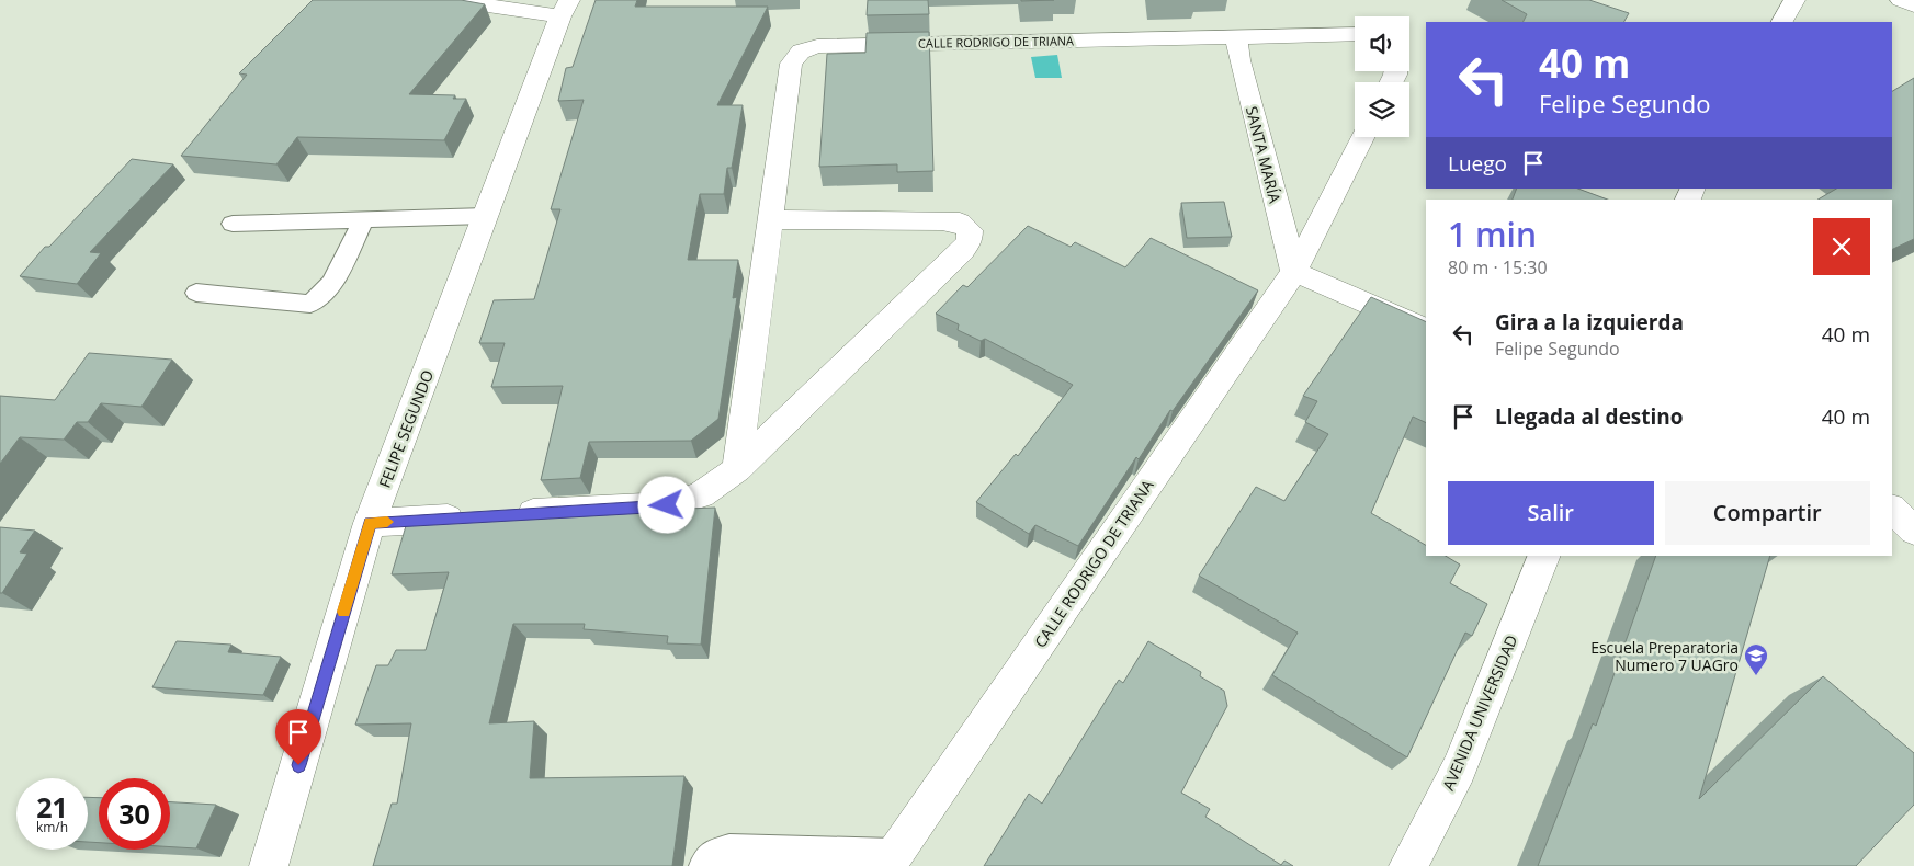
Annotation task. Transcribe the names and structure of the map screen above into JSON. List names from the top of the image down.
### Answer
{
  "streets": {
    "street": [
      "CALLE RODRIGO DE TRIANA",
      "SANTA MARÍA",
      "FELIPE SEGUNDO",
      "AVENIDA UNIVERSIDAD"
    ]
  },
  "crossings": [
    ["CALLE RODRIGO DE TRIANA", "SANTA MARÍA"]
  ],
  "places": {
    "school or university": ["Escuela Preparatoria Numero 7 UAGro"]
  },
  "page": {
    "turn": ["40 m", "Felipe Segundo"],
    "then": "Luego",
    "heading": ["1 min", "80 m · 15:30"],
    "list": [
      {
        "name": "Gira a la izquierda",
        "note": "Felipe Segundo",
        "value": "40 m"
      },
      {
        "name": "Llegada al destino",
        "value": "40 m"
      }
    ],
    "buttons": ["Salir", "Compartir"],
    "speed": "21 km/h",
    "limit": "30"
  }
}
